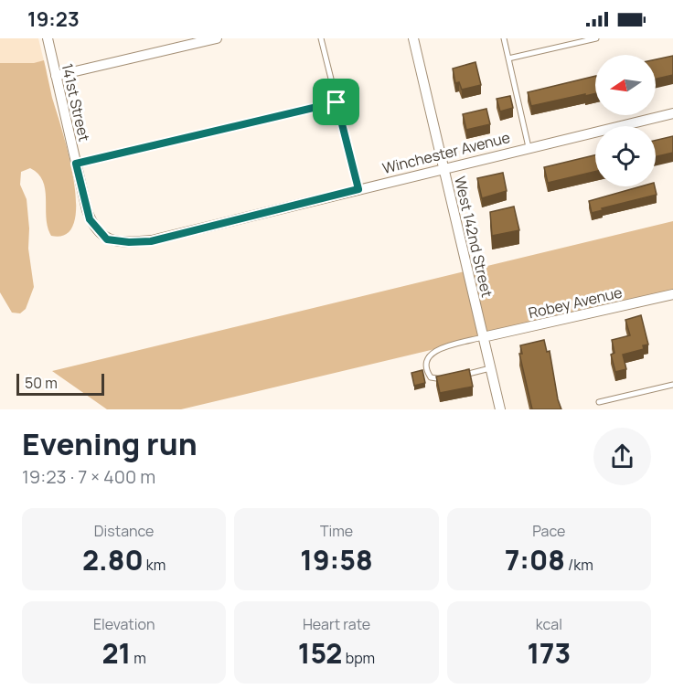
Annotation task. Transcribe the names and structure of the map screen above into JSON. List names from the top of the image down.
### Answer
{
  "streets": {
    "street": [
      "141st Street",
      "Winchester Avenue",
      "West 142nd Street",
      "Robey Avenue"
    ]
  },
  "crossings": [
    ["141st Street", "Winchester Avenue"],
    ["Winchester Avenue", "West 142nd Street"],
    ["West 142nd Street", "Robey Avenue"]
  ],
  "scale_bar": "50 m",
  "north": "left",
  "page": {
    "status": "19:23",
    "scale": "50 m",
    "heading": ["Evening run", "19:23 · 7 × 400 m"],
    "stats": [
      ["Distance", "2.80 km"],
      ["Time", "19:58"],
      ["Pace", "7:08 /km"],
      ["Elevation", "21 m"],
      ["Heart rate", "152 bpm"],
      ["kcal", "173"]
    ]
  }
}
